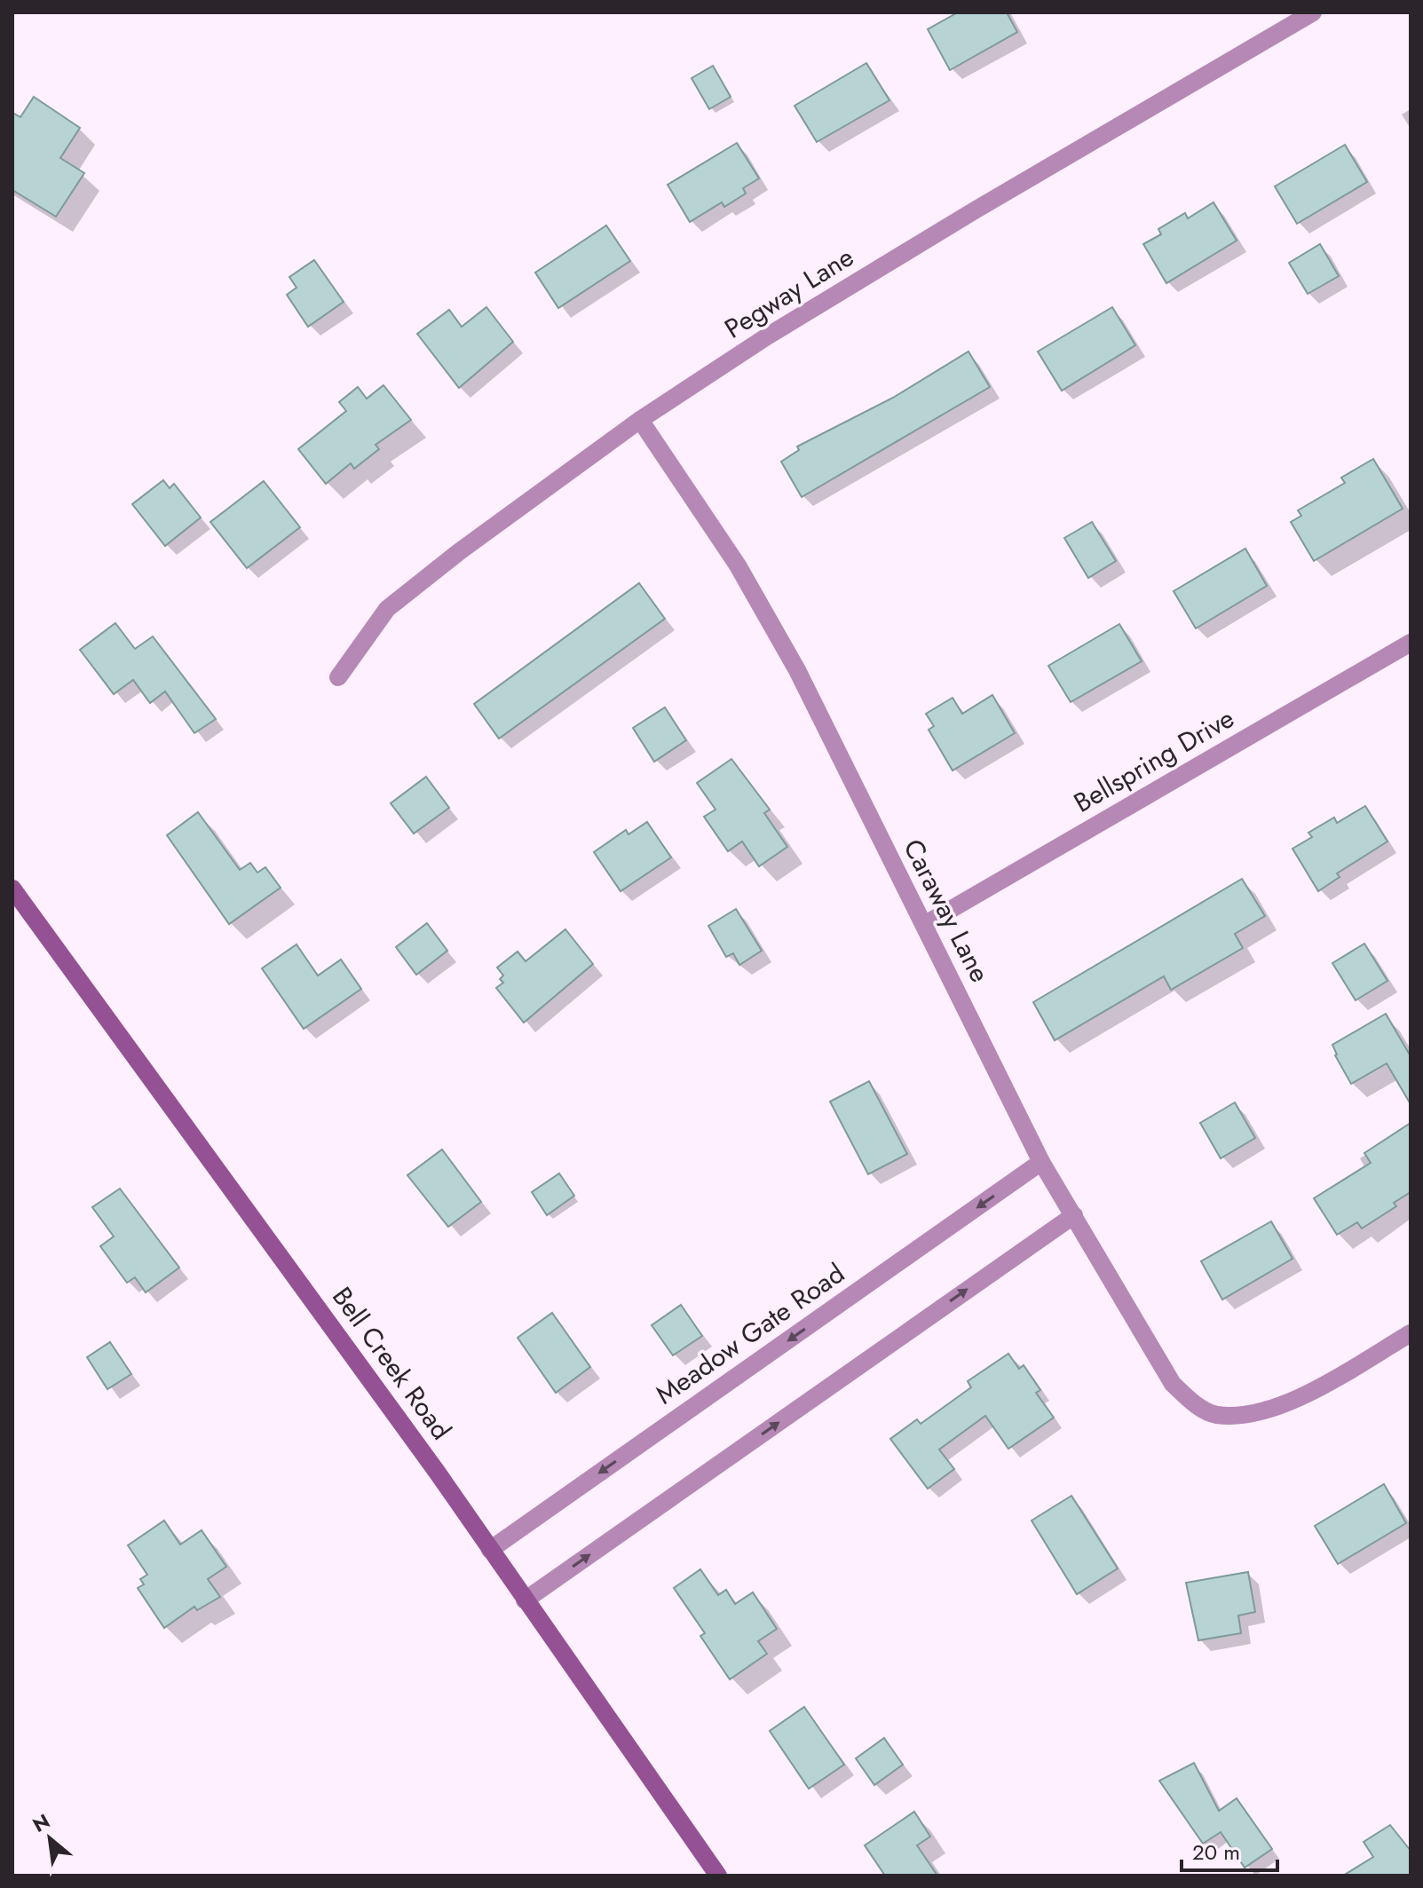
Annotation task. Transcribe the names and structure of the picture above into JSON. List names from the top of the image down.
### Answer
{
  "streets": {
    "street": [
      "Pegway Lane",
      "Bellspring Drive",
      "Caraway Lane",
      "Meadow Gate Road",
      "Bell Creek Road"
    ]
  },
  "crossings": [
    ["Pegway Lane", "Caraway Lane"],
    ["Bellspring Drive", "Caraway Lane"],
    ["Caraway Lane", "Meadow Gate Road"],
    ["Meadow Gate Road", "Bell Creek Road"]
  ],
  "scale_bar": "20 m",
  "north": "top left"
}
